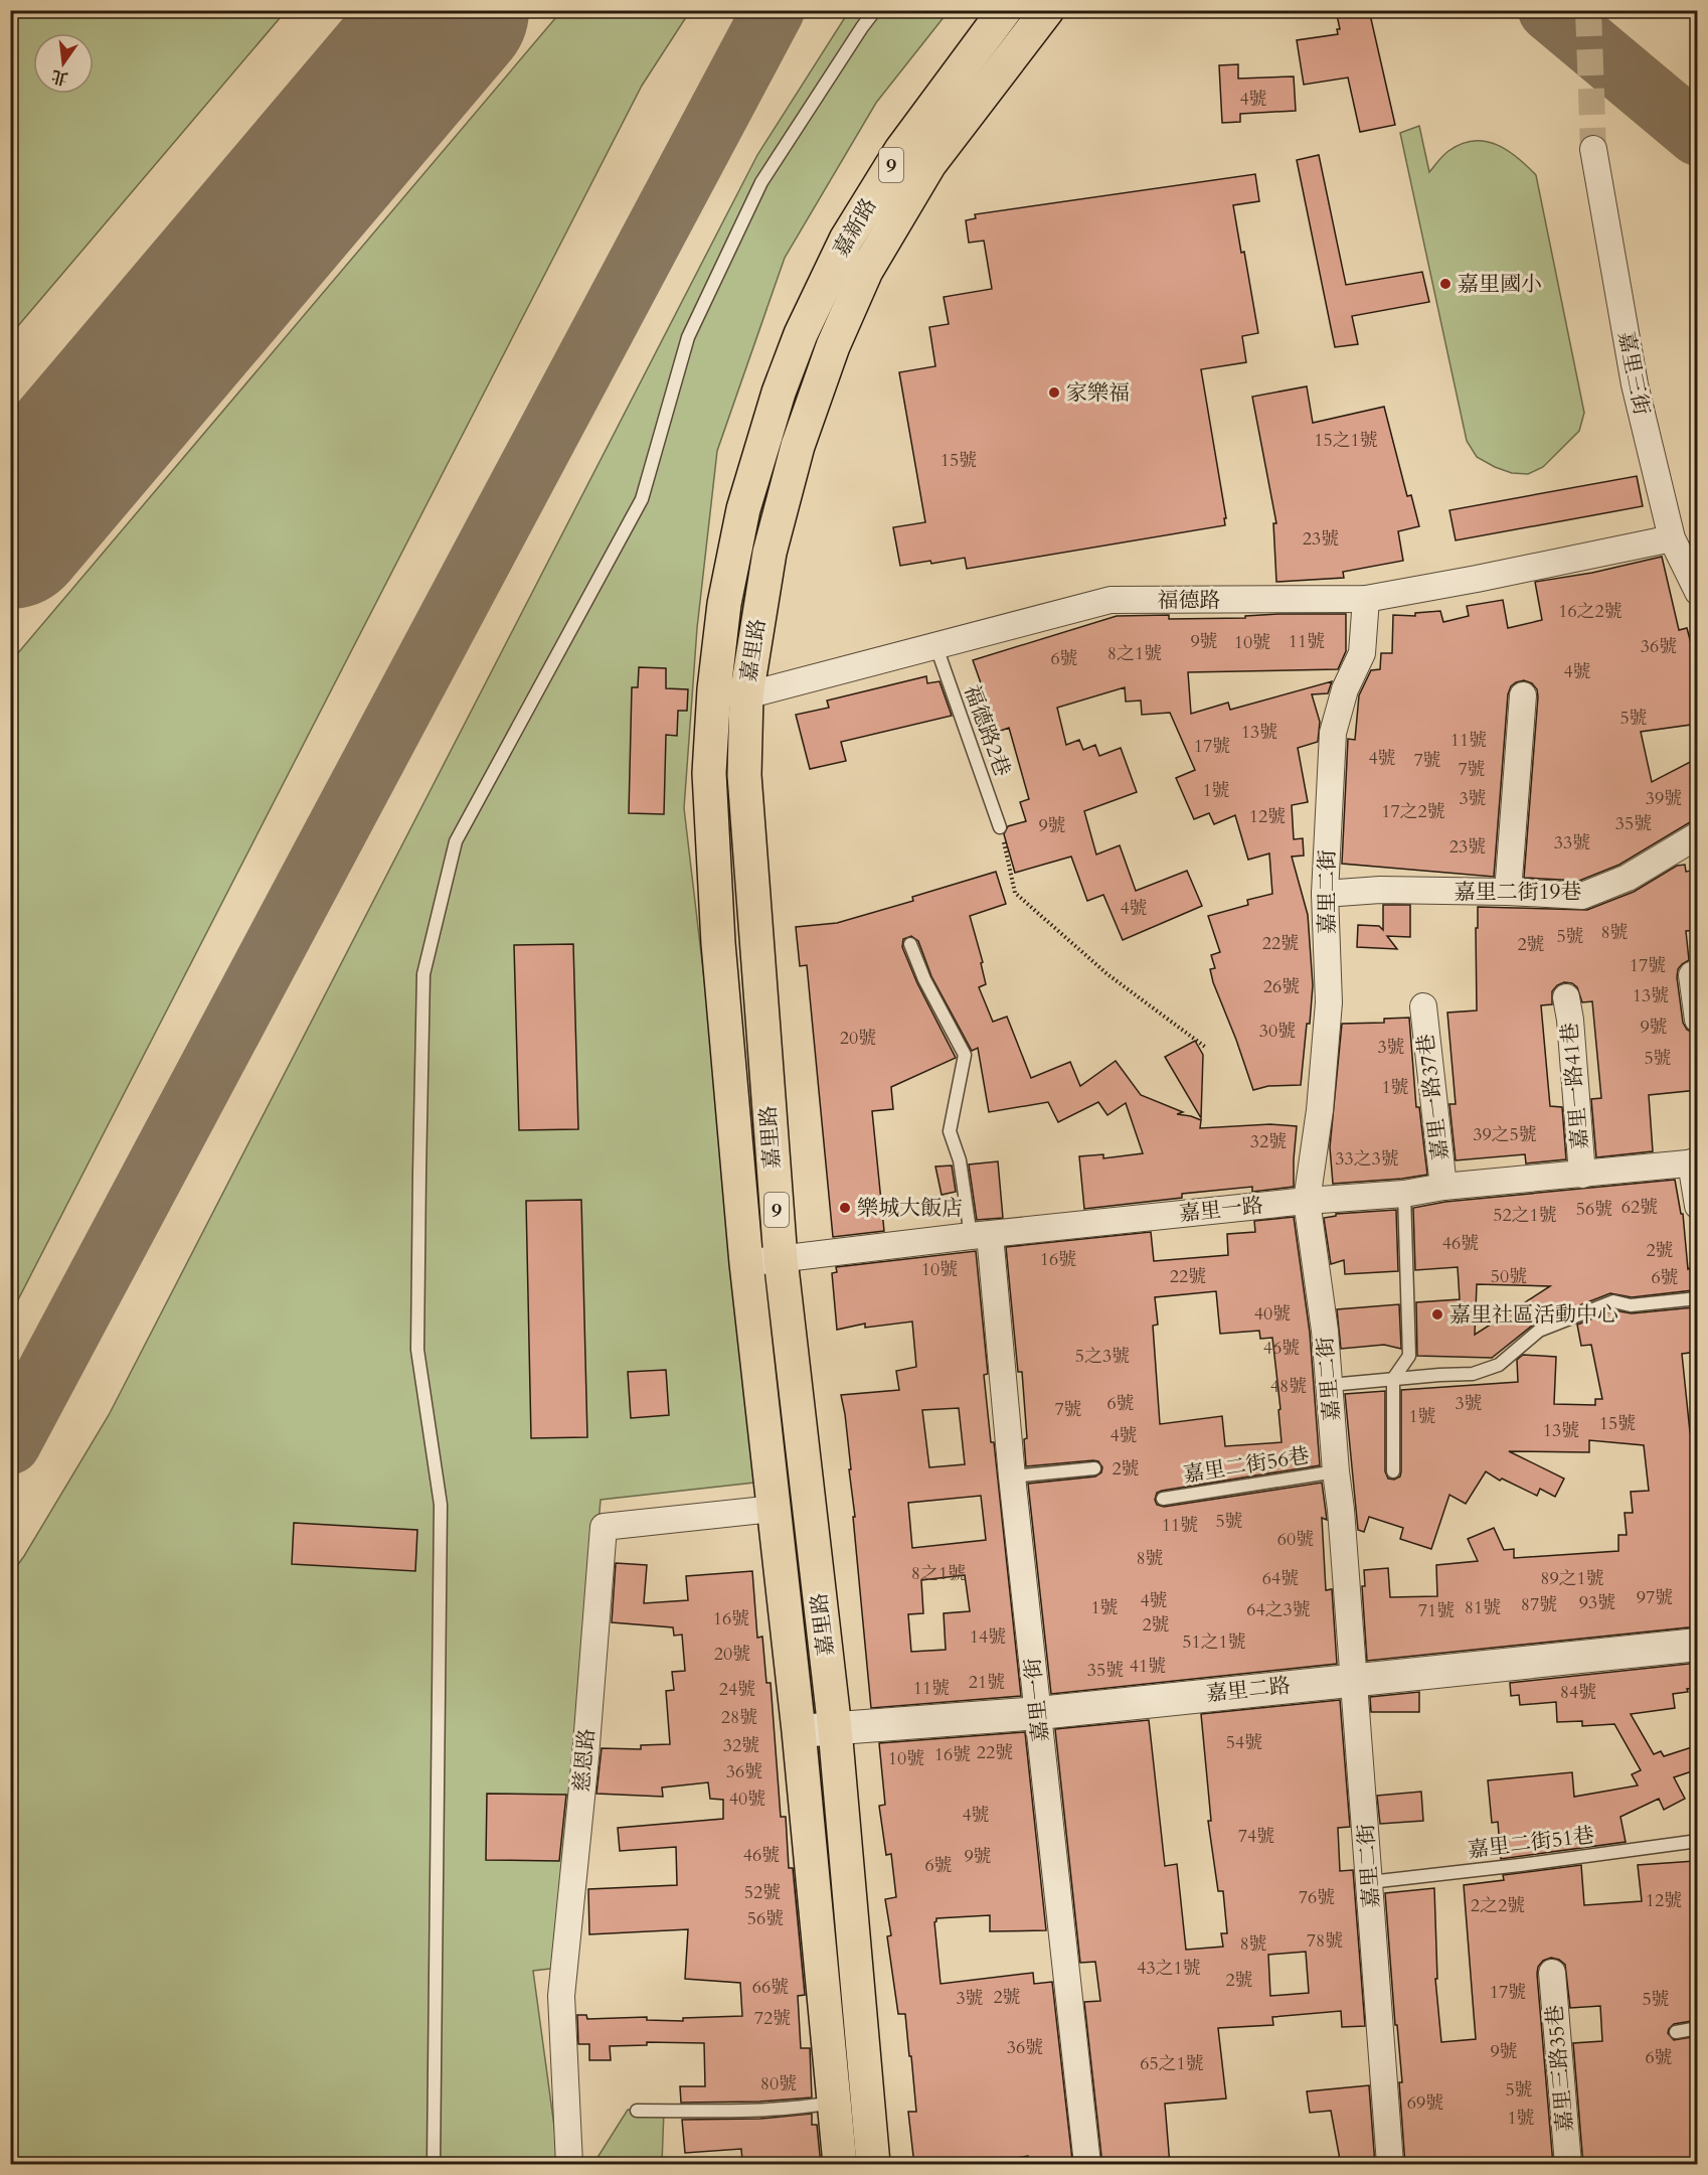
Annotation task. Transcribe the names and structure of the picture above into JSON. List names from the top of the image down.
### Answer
{
  "streets": {
    "main road": ["9", "嘉新路", "嘉里路"],
    "street": [
      "嘉里三街",
      "福德路",
      "嘉里二街",
      "嘉里二街19巷",
      "嘉里一路41巷",
      "嘉里一路37巷",
      "嘉里一路",
      "嘉里二路",
      "嘉里一街",
      "慈恩路",
      "嘉里三路35巷"
    ],
    "lane": ["福德路2巷", "嘉里二街56巷", "嘉里二街51巷"]
  },
  "crossings": [
    ["嘉新路", "嘉里路"],
    ["嘉里三街", "福德路"],
    ["福德路", "嘉里路"],
    ["福德路", "福德路2巷"],
    ["福德路", "嘉里二街"],
    ["嘉里路", "嘉里一路"],
    ["嘉里路", "嘉里二路"],
    ["嘉里路", "慈恩路"],
    ["嘉里二街", "嘉里二街19巷"],
    ["嘉里二街", "嘉里一路"],
    ["嘉里二街", "嘉里二街56巷"],
    ["嘉里二街", "嘉里二路"],
    ["嘉里二街", "嘉里二街51巷"],
    ["嘉里一路41巷", "嘉里一路"],
    ["嘉里一路37巷", "嘉里一路"],
    ["嘉里一路", "嘉里一街"],
    ["嘉里二路", "嘉里一街"]
  ],
  "places": [
    "嘉里國小",
    "家樂福",
    "樂城大飯店",
    "嘉里社區活動中心"
  ],
  "house_numbers": [
    "4號",
    "15之1號",
    "15號",
    "23號",
    "16之2號",
    "9號",
    "11號",
    "10號",
    "36號",
    "8之1號",
    "6號",
    "4號",
    "5號",
    "13號",
    "11號",
    "17號",
    "4號",
    "7號",
    "7號",
    "1號",
    "3號",
    "39號",
    "17之2號",
    "12號",
    "35號",
    "9號",
    "33號",
    "23號",
    "4號",
    "8號",
    "5號",
    "22號",
    "2號",
    "17號",
    "26號",
    "13號",
    "9號",
    "30號",
    "20號",
    "3號",
    "5號",
    "1號",
    "39之5號",
    "32號",
    "33之3號",
    "62號",
    "56號",
    "52之1號",
    "46號",
    "2號",
    "16號",
    "10號",
    "22號",
    "50號",
    "6號",
    "40號",
    "46號",
    "5之3號",
    "48號",
    "6號",
    "3號",
    "7號",
    "1號",
    "15號",
    "13號",
    "4號",
    "2號",
    "5號",
    "11號",
    "60號",
    "8號",
    "8之1號",
    "64號",
    "89之1號",
    "97號",
    "4號",
    "93號",
    "87號",
    "1號",
    "81號",
    "64之3號",
    "71號",
    "16號",
    "2號",
    "14號",
    "51之1號",
    "20號",
    "41號",
    "35號",
    "21號",
    "11號",
    "24號",
    "84號",
    "28號",
    "54號",
    "32號",
    "22號",
    "16號",
    "10號",
    "36號",
    "40號",
    "4號",
    "74號",
    "46號",
    "9號",
    "6號",
    "52號",
    "76號",
    "12號",
    "2之2號",
    "56號",
    "78號",
    "8號",
    "43之1號",
    "2號",
    "66號",
    "17號",
    "2號",
    "3號",
    "5號",
    "72號",
    "36號",
    "9號",
    "6號",
    "65之1號",
    "80號",
    "5號",
    "69號",
    "1號"
  ],
  "north": "bottom"
}
